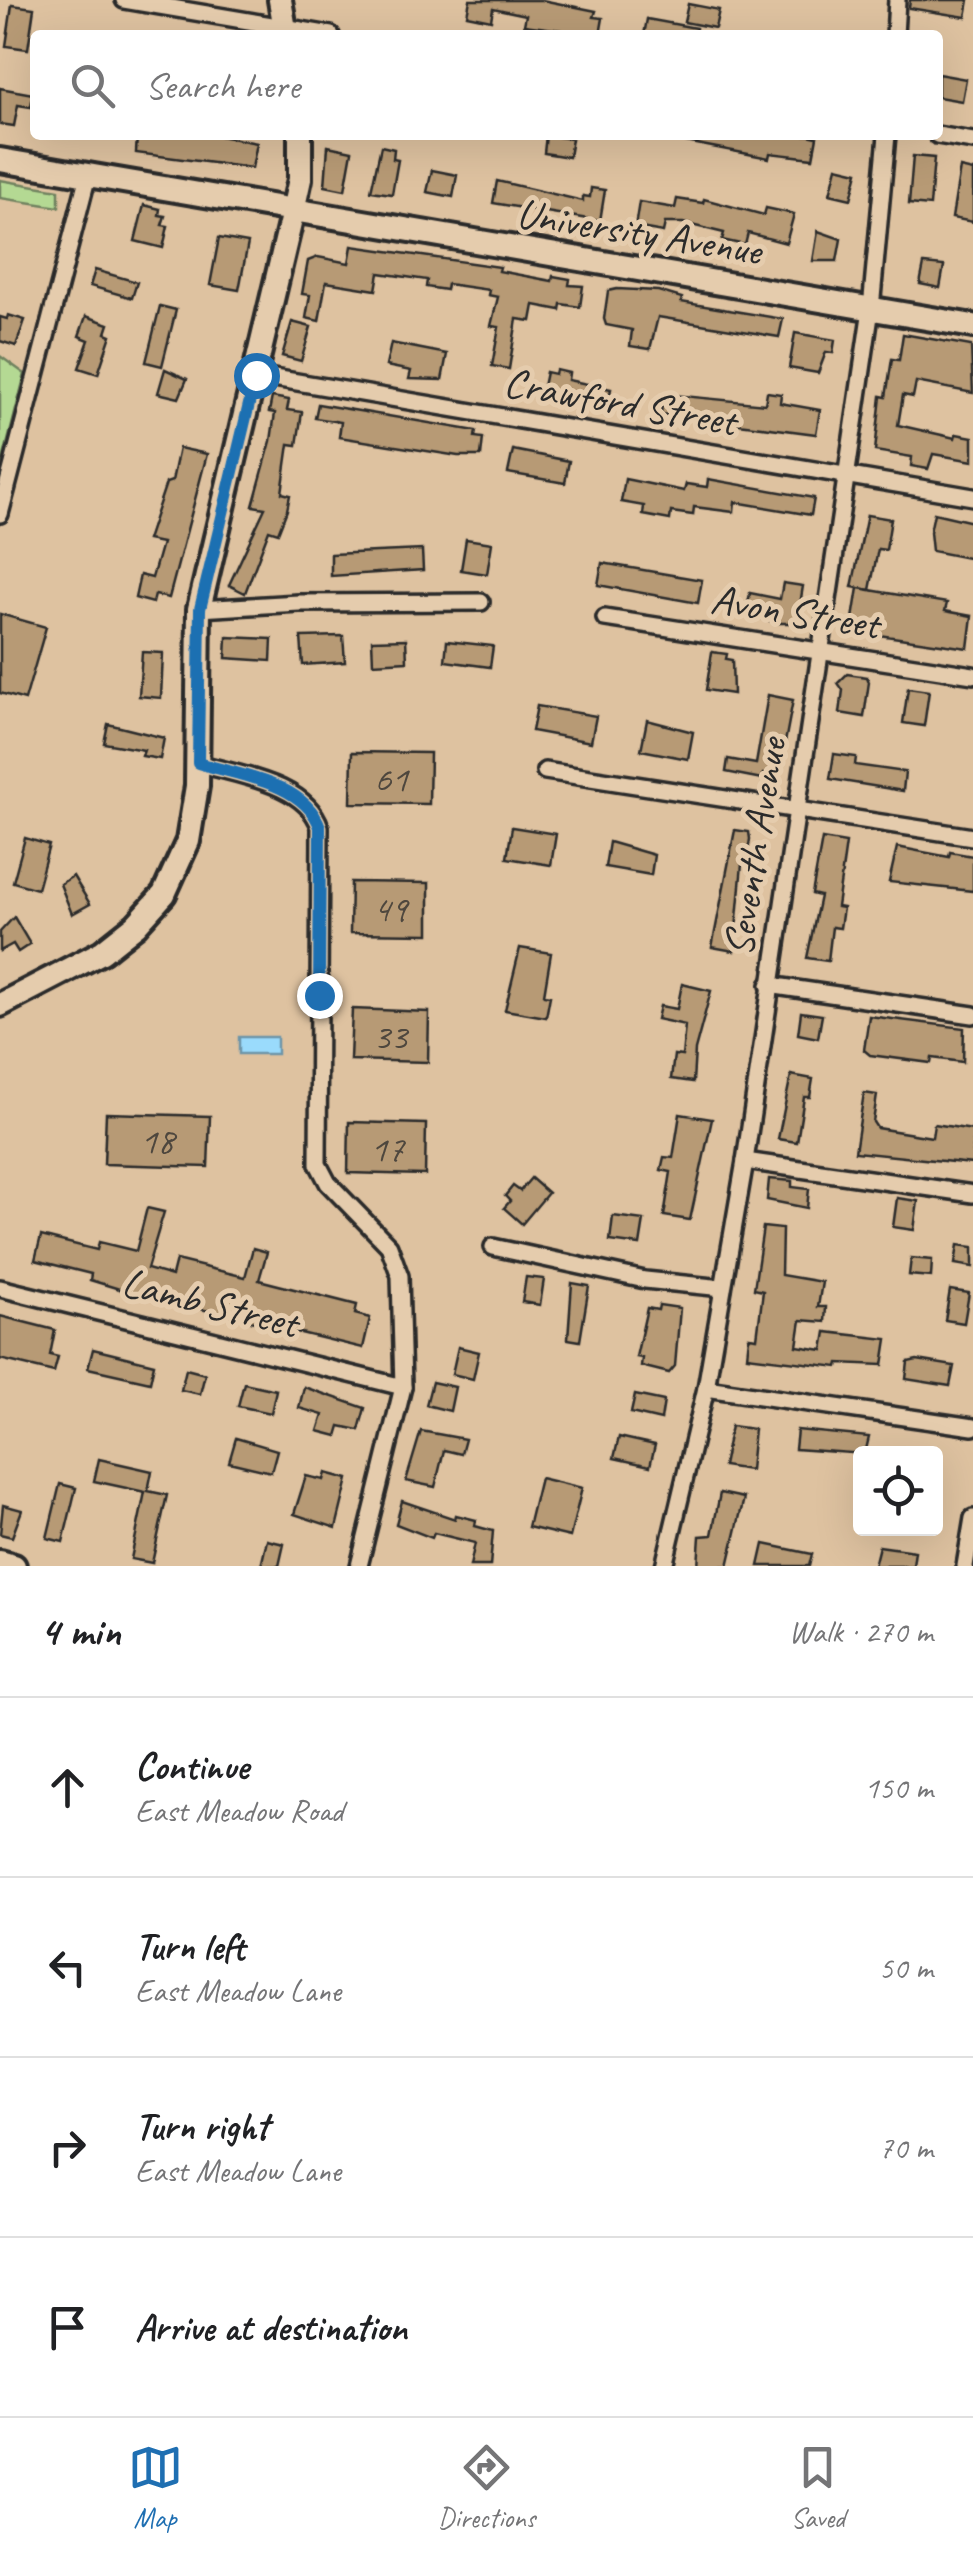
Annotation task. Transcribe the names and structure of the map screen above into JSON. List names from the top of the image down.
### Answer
{
  "streets": {
    "street": [
      "University Avenue",
      "Crawford Street",
      "Avon Street",
      "Seventh Avenue",
      "Lamb Street"
    ]
  },
  "crossings": [
    ["University Avenue", "Seventh Avenue"],
    ["Crawford Street", "Seventh Avenue"],
    ["Avon Street", "Seventh Avenue"]
  ],
  "house_numbers": [
    "61",
    "49",
    "33",
    "18",
    "17"
  ],
  "page": {
    "search": "Search here",
    "heading": ["4 min", "Walk · 270 m"],
    "list": [
      ["Continue", "East Meadow Road", "150 m"],
      ["Turn left", "East Meadow Lane", "50 m"],
      ["Turn right", "East Meadow Lane", "70 m"],
      "Arrive at destination"
    ],
    "nav": ["Map", "Directions", "Saved"]
  }
}
